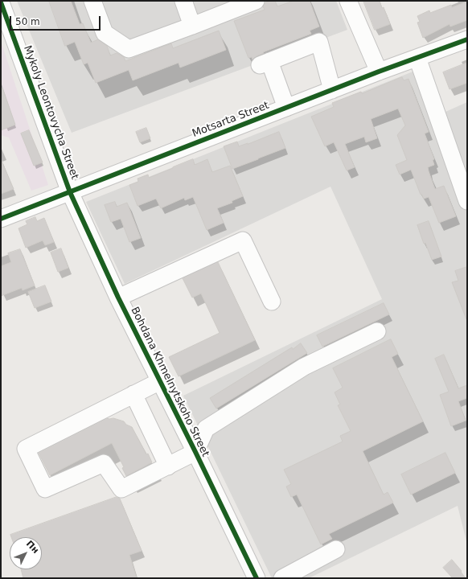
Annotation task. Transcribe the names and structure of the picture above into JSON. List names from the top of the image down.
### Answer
{
  "streets": {
    "street": ["Mykoly Leontovycha Street", "Motsarta Street", "Bohdana Khmelnytskoho Street"]
  },
  "crossings": [
    ["Mykoly Leontovycha Street", "Motsarta Street"],
    ["Mykoly Leontovycha Street", "Bohdana Khmelnytskoho Street"],
    ["Motsarta Street", "Bohdana Khmelnytskoho Street"]
  ],
  "scale_bar": "50 m",
  "north": "top right"
}
